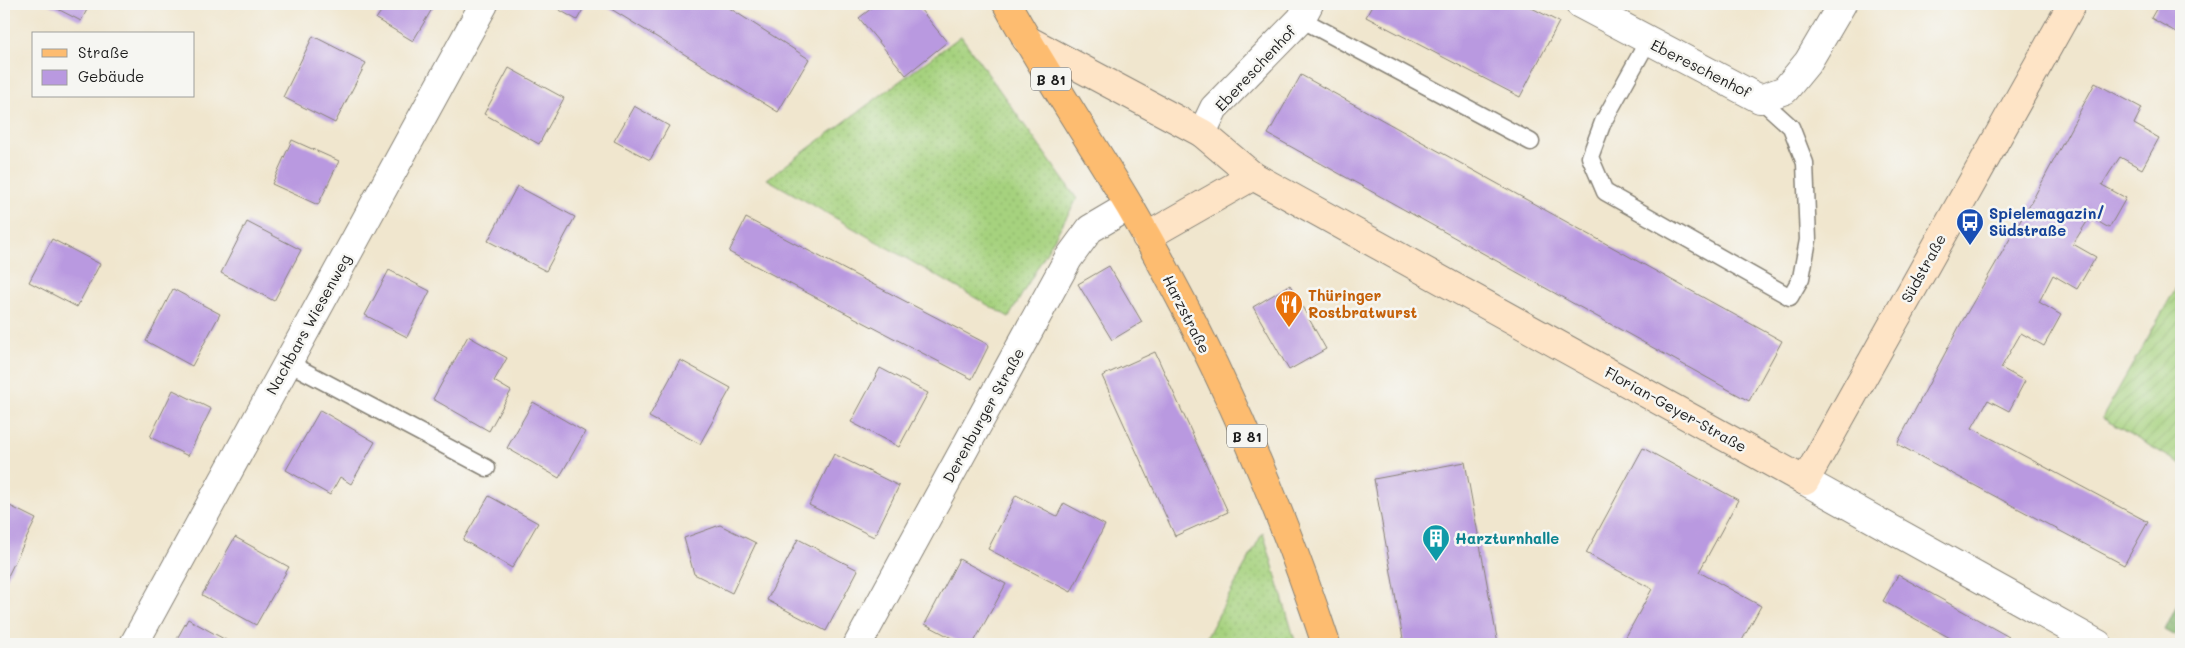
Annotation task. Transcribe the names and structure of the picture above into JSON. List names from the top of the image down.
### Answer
{
  "streets": {
    "main road": ["B 81", "Harzstraße"],
    "street": [
      "Ebereschenhof",
      "Südstraße",
      "Nachbars Wiesenweg",
      "Florian-Geyer-Straße",
      "Derenburger Straße"
    ]
  },
  "crossings": [
    ["Ebereschenhof", "Florian-Geyer-Straße"],
    ["Südstraße", "Florian-Geyer-Straße"],
    ["Harzstraße", "Florian-Geyer-Straße"],
    ["Harzstraße", "Derenburger Straße"]
  ],
  "places": {
    "bus stop": ["Spielemagazin/ Südstraße"],
    "restaurant": ["Thüringer Rostbratwurst"],
    "building": ["Harzturnhalle"]
  },
  "legend": ["Straße", "Gebäude"]
}
